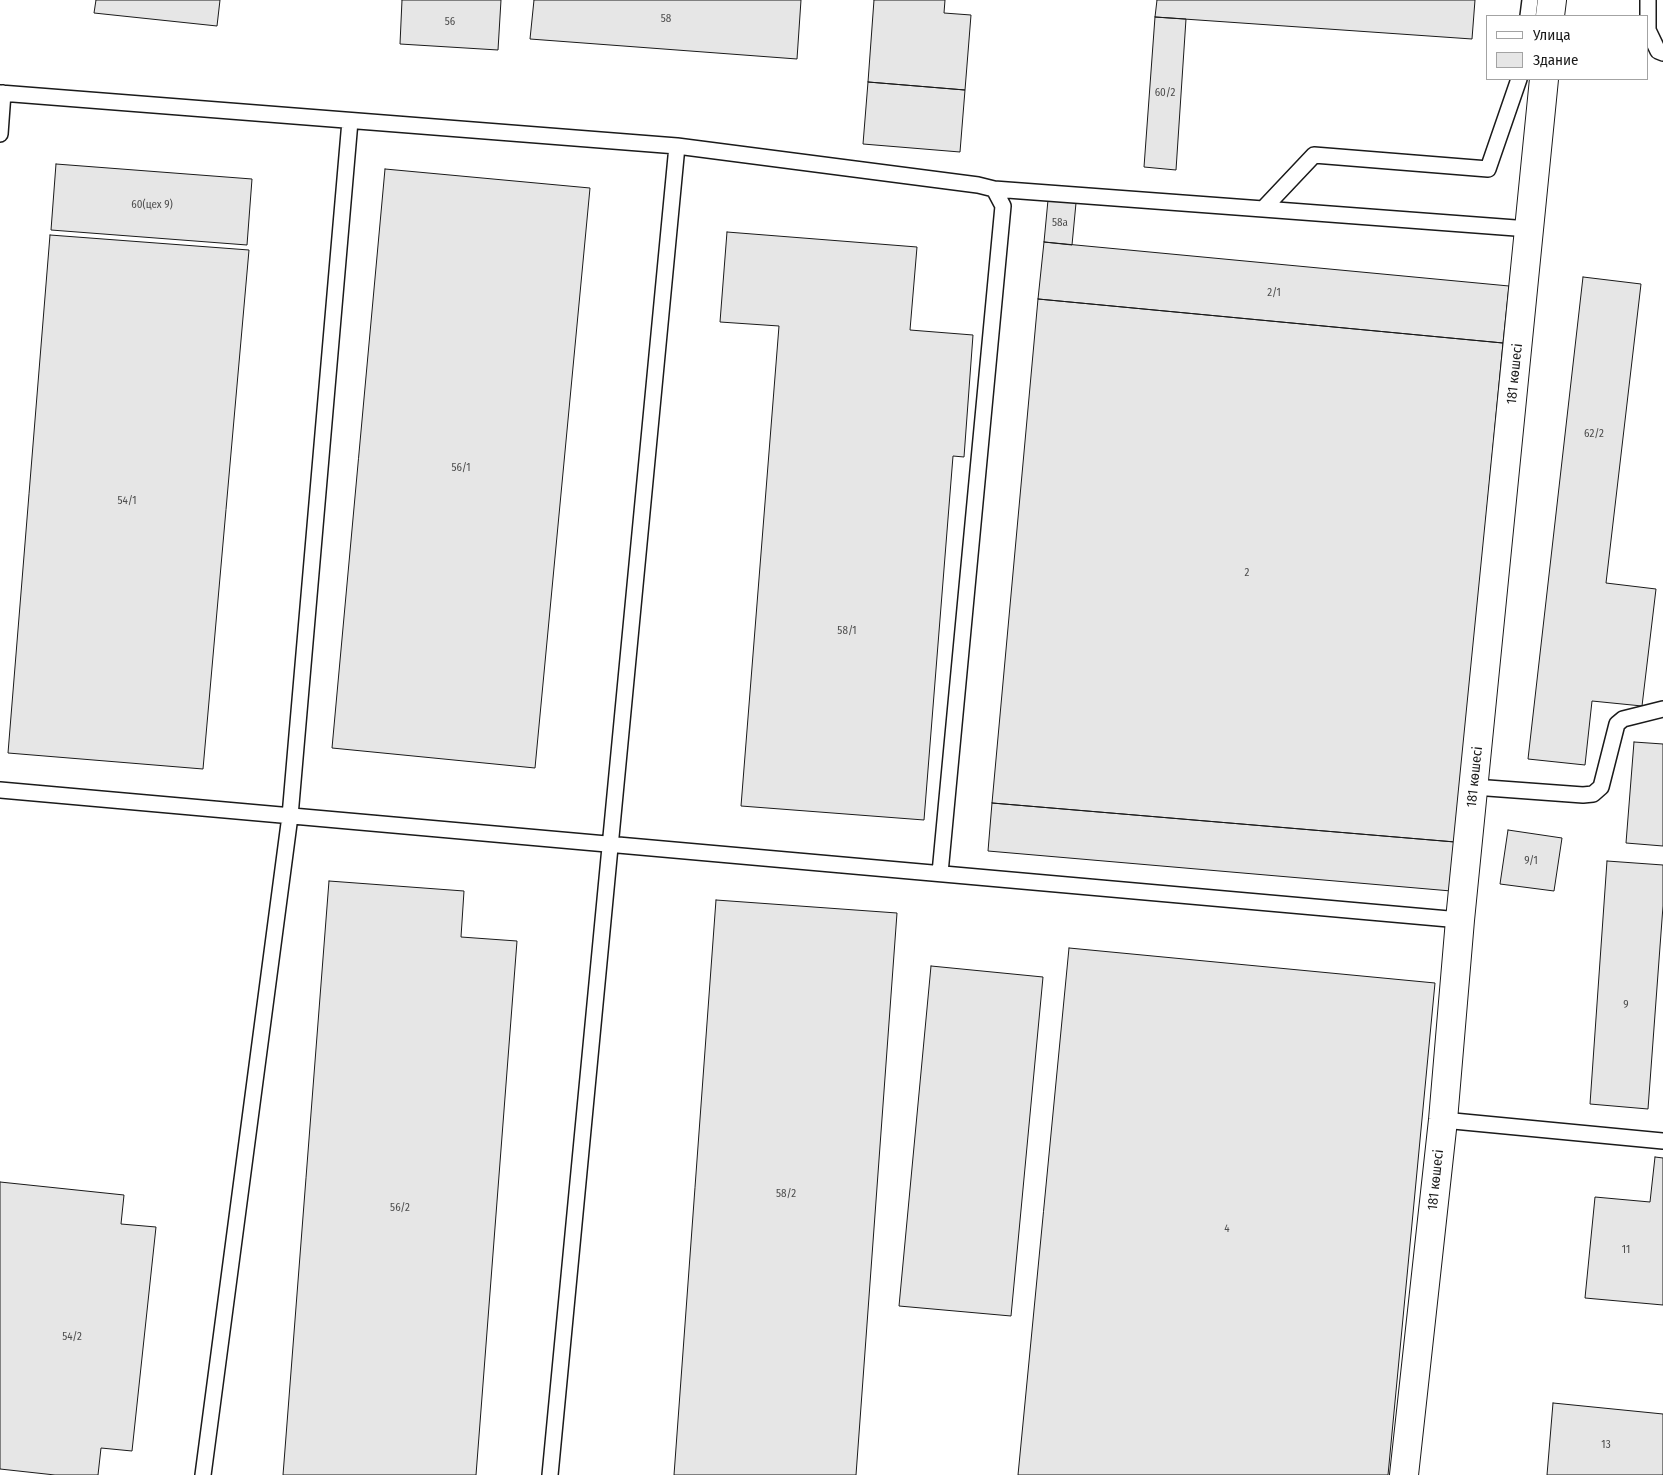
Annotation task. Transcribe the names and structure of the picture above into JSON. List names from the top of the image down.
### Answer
{
  "streets": {
    "street": ["181 көшесі"]
  },
  "house_numbers": [
    "58",
    "56",
    "60/2",
    "60(цех 9)",
    "58а",
    "2/1",
    "62/2",
    "56/1",
    "54/1",
    "2",
    "58/1",
    "9/1",
    "9",
    "58/2",
    "56/2",
    "4",
    "11",
    "54/2",
    "13"
  ],
  "legend": ["Улица", "Здание"]
}
